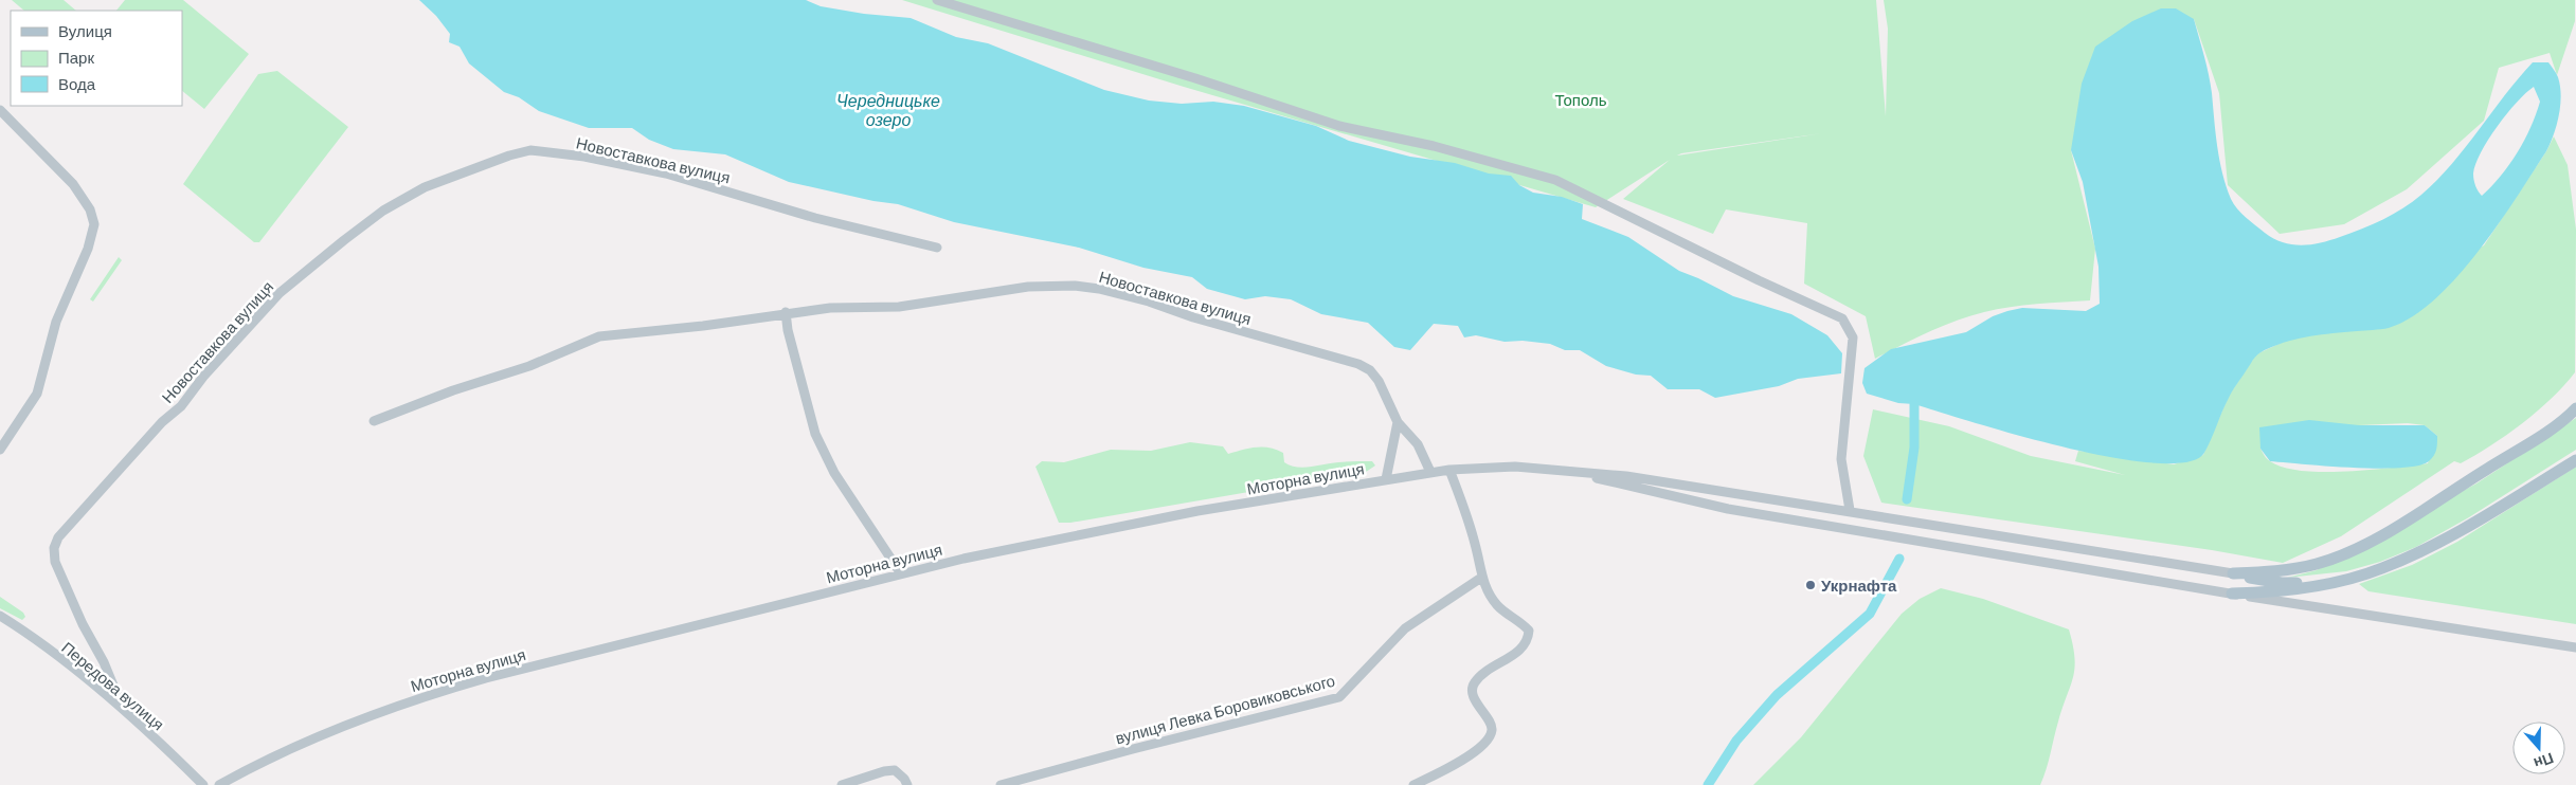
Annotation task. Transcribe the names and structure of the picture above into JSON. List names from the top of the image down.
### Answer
{
  "streets": {
    "street": [
      "Новоставкова вулиця",
      "Моторна вулиця",
      "Передова вулиця",
      "вулиця Левка Боровиковського"
    ]
  },
  "crossings": [
    ["Новоставкова вулиця", "Моторна вулиця"],
    ["Новоставкова вулиця", "Передова вулиця"]
  ],
  "water": ["Чередницьке озеро"],
  "parks": ["Тополь"],
  "places": ["Укрнафта"],
  "legend": ["Вулиця", "Парк", "Вода"],
  "north": "bottom"
}
